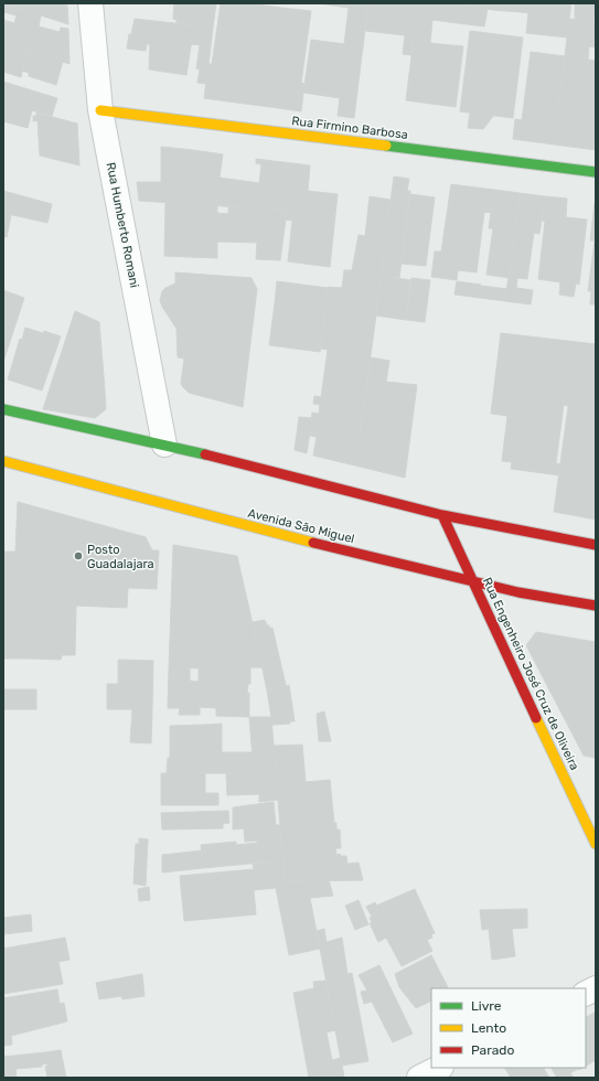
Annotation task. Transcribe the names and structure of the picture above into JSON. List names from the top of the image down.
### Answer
{
  "streets": {
    "main road": ["Rua Firmino Barbosa", "Avenida São Miguel", "Rua Engenheiro José Cruz de Oliveira"],
    "street": ["Rua Humberto Romani"]
  },
  "crossings": [
    ["Rua Firmino Barbosa", "Rua Humberto Romani"],
    ["Avenida São Miguel", "Rua Engenheiro José Cruz de Oliveira"]
  ],
  "places": ["Posto Guadalajara"],
  "legend": ["Livre", "Lento", "Parado"]
}
